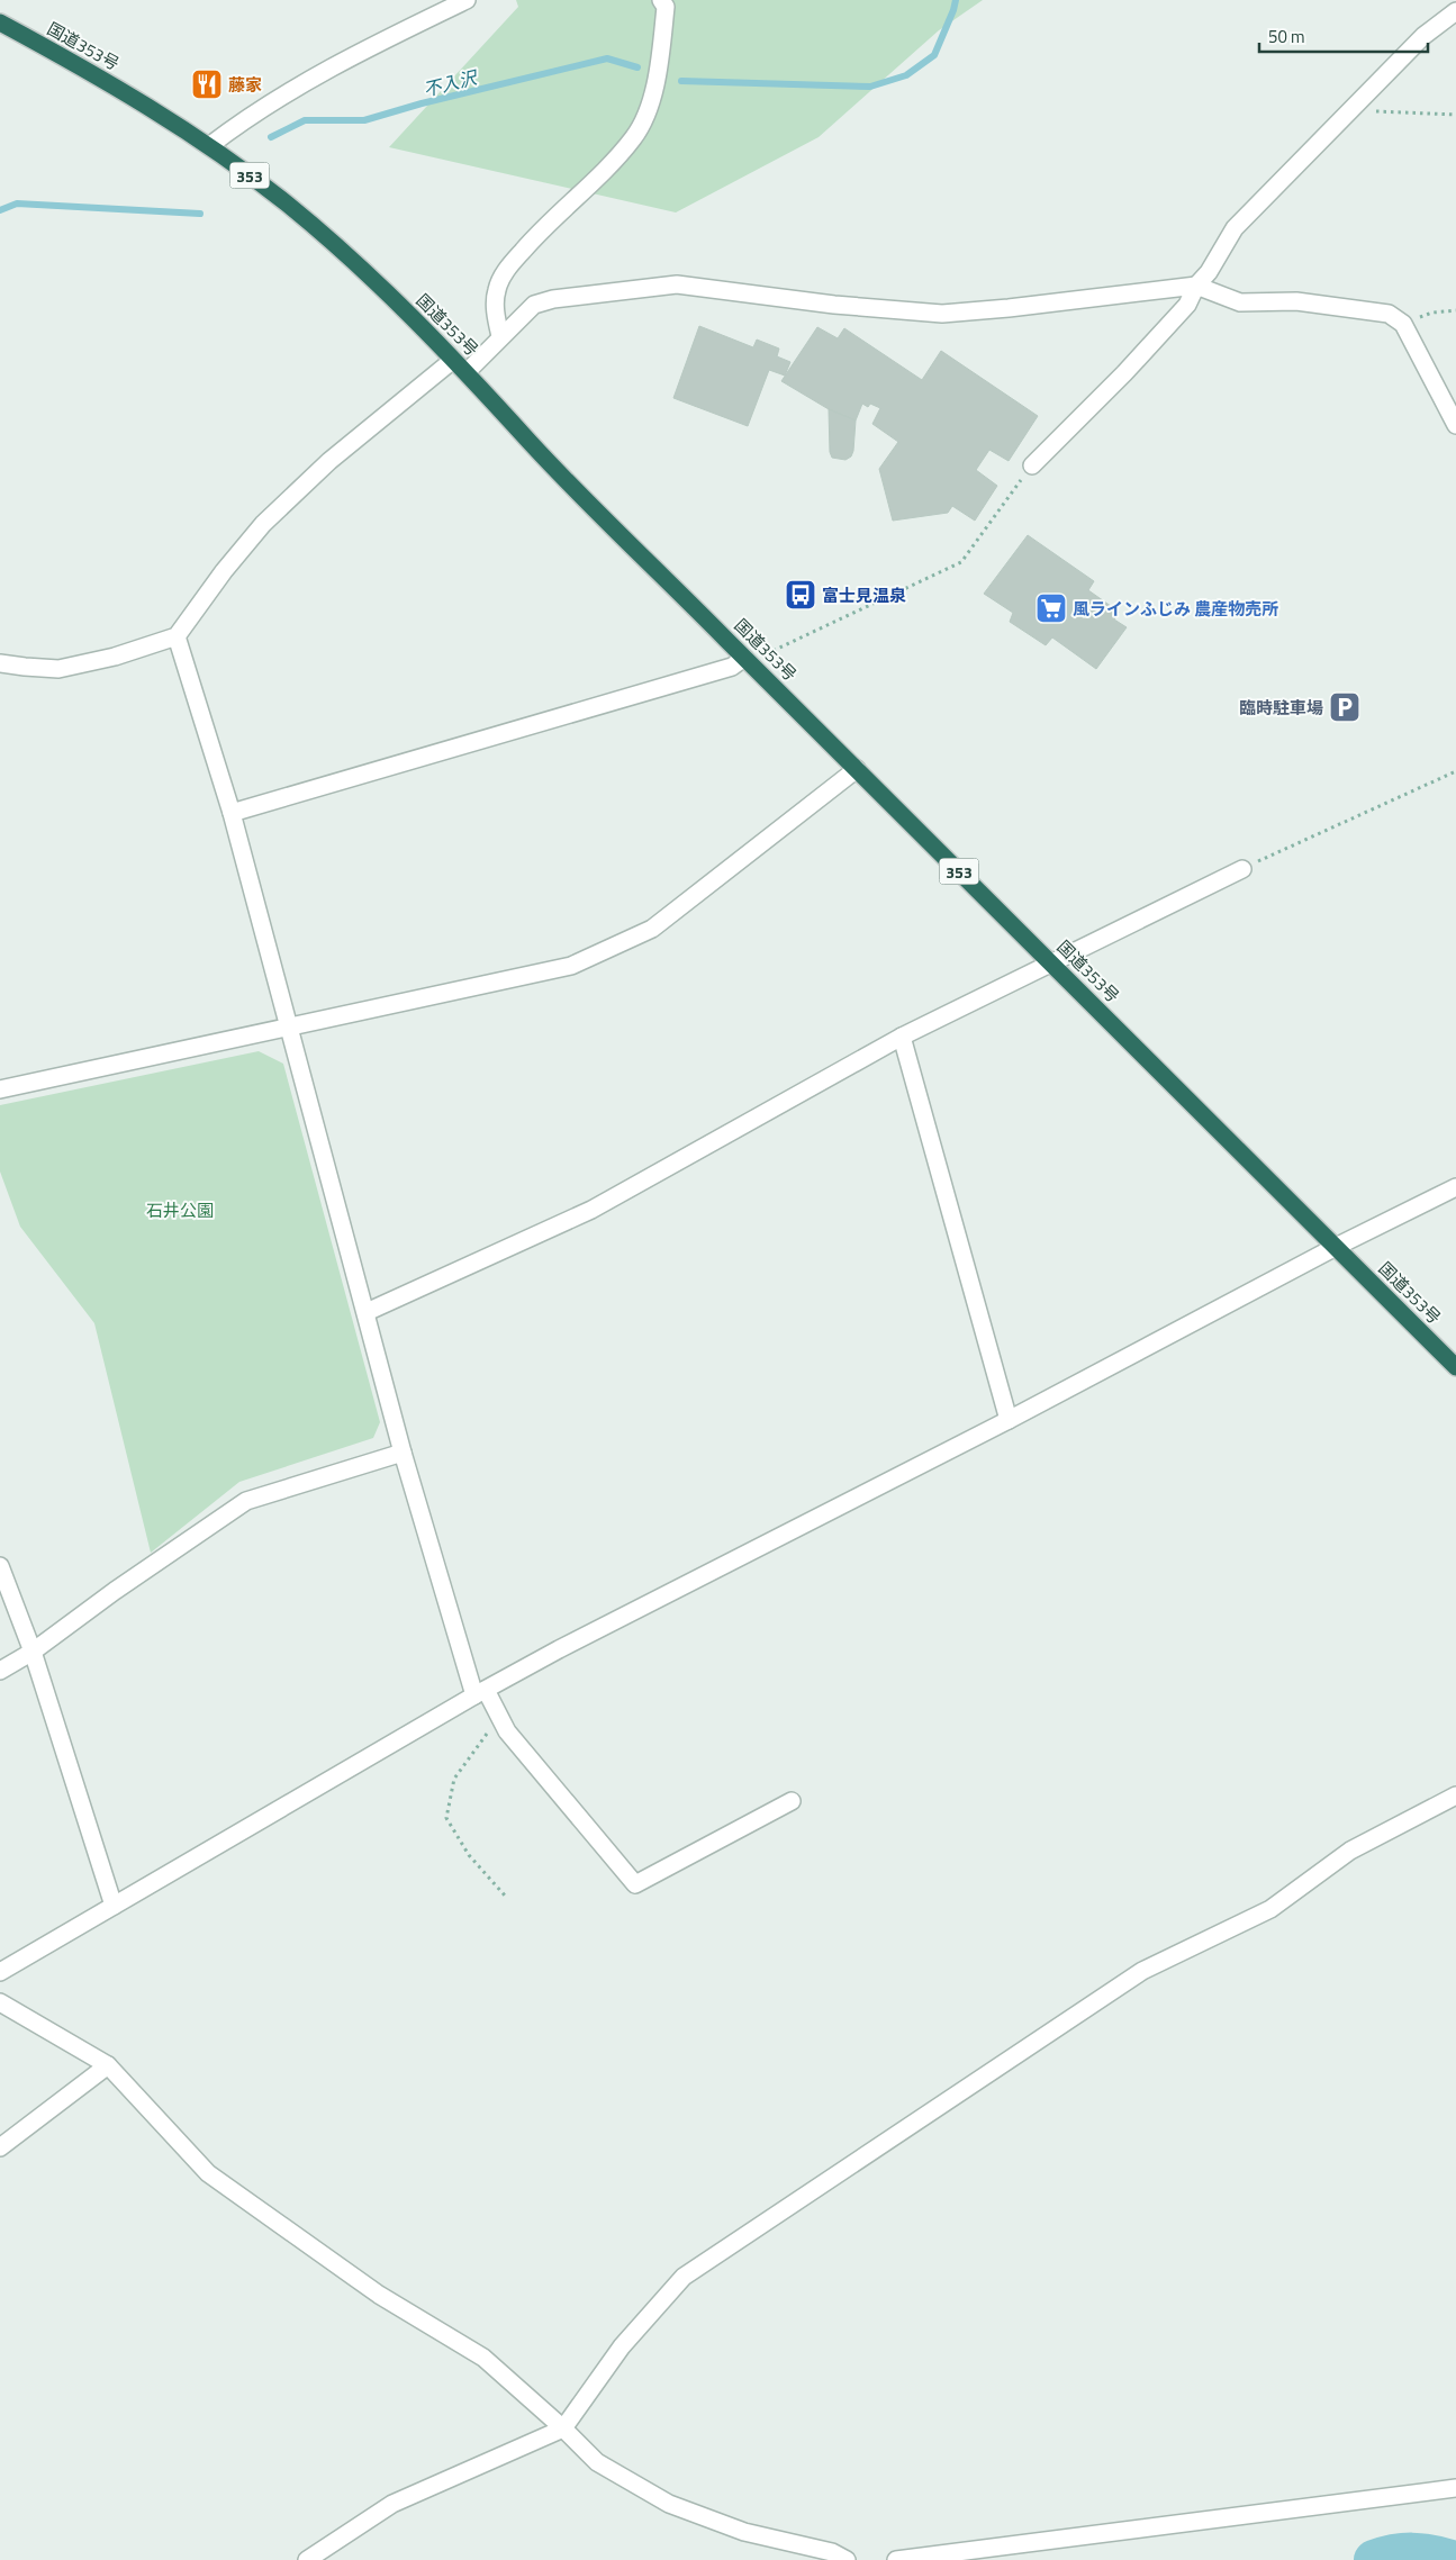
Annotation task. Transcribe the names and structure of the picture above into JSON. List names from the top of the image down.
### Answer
{
  "streets": {
    "highway": ["国道353号", "353"]
  },
  "water": ["不入沢"],
  "parks": ["石井公園"],
  "places": {
    "restaurant": ["藤家"],
    "bus stop": ["富士見温泉"],
    "supermarket": ["風ラインふじみ 農産物売所"],
    "parking": ["臨時駐車場"]
  },
  "scale_bar": "50 m"
}
